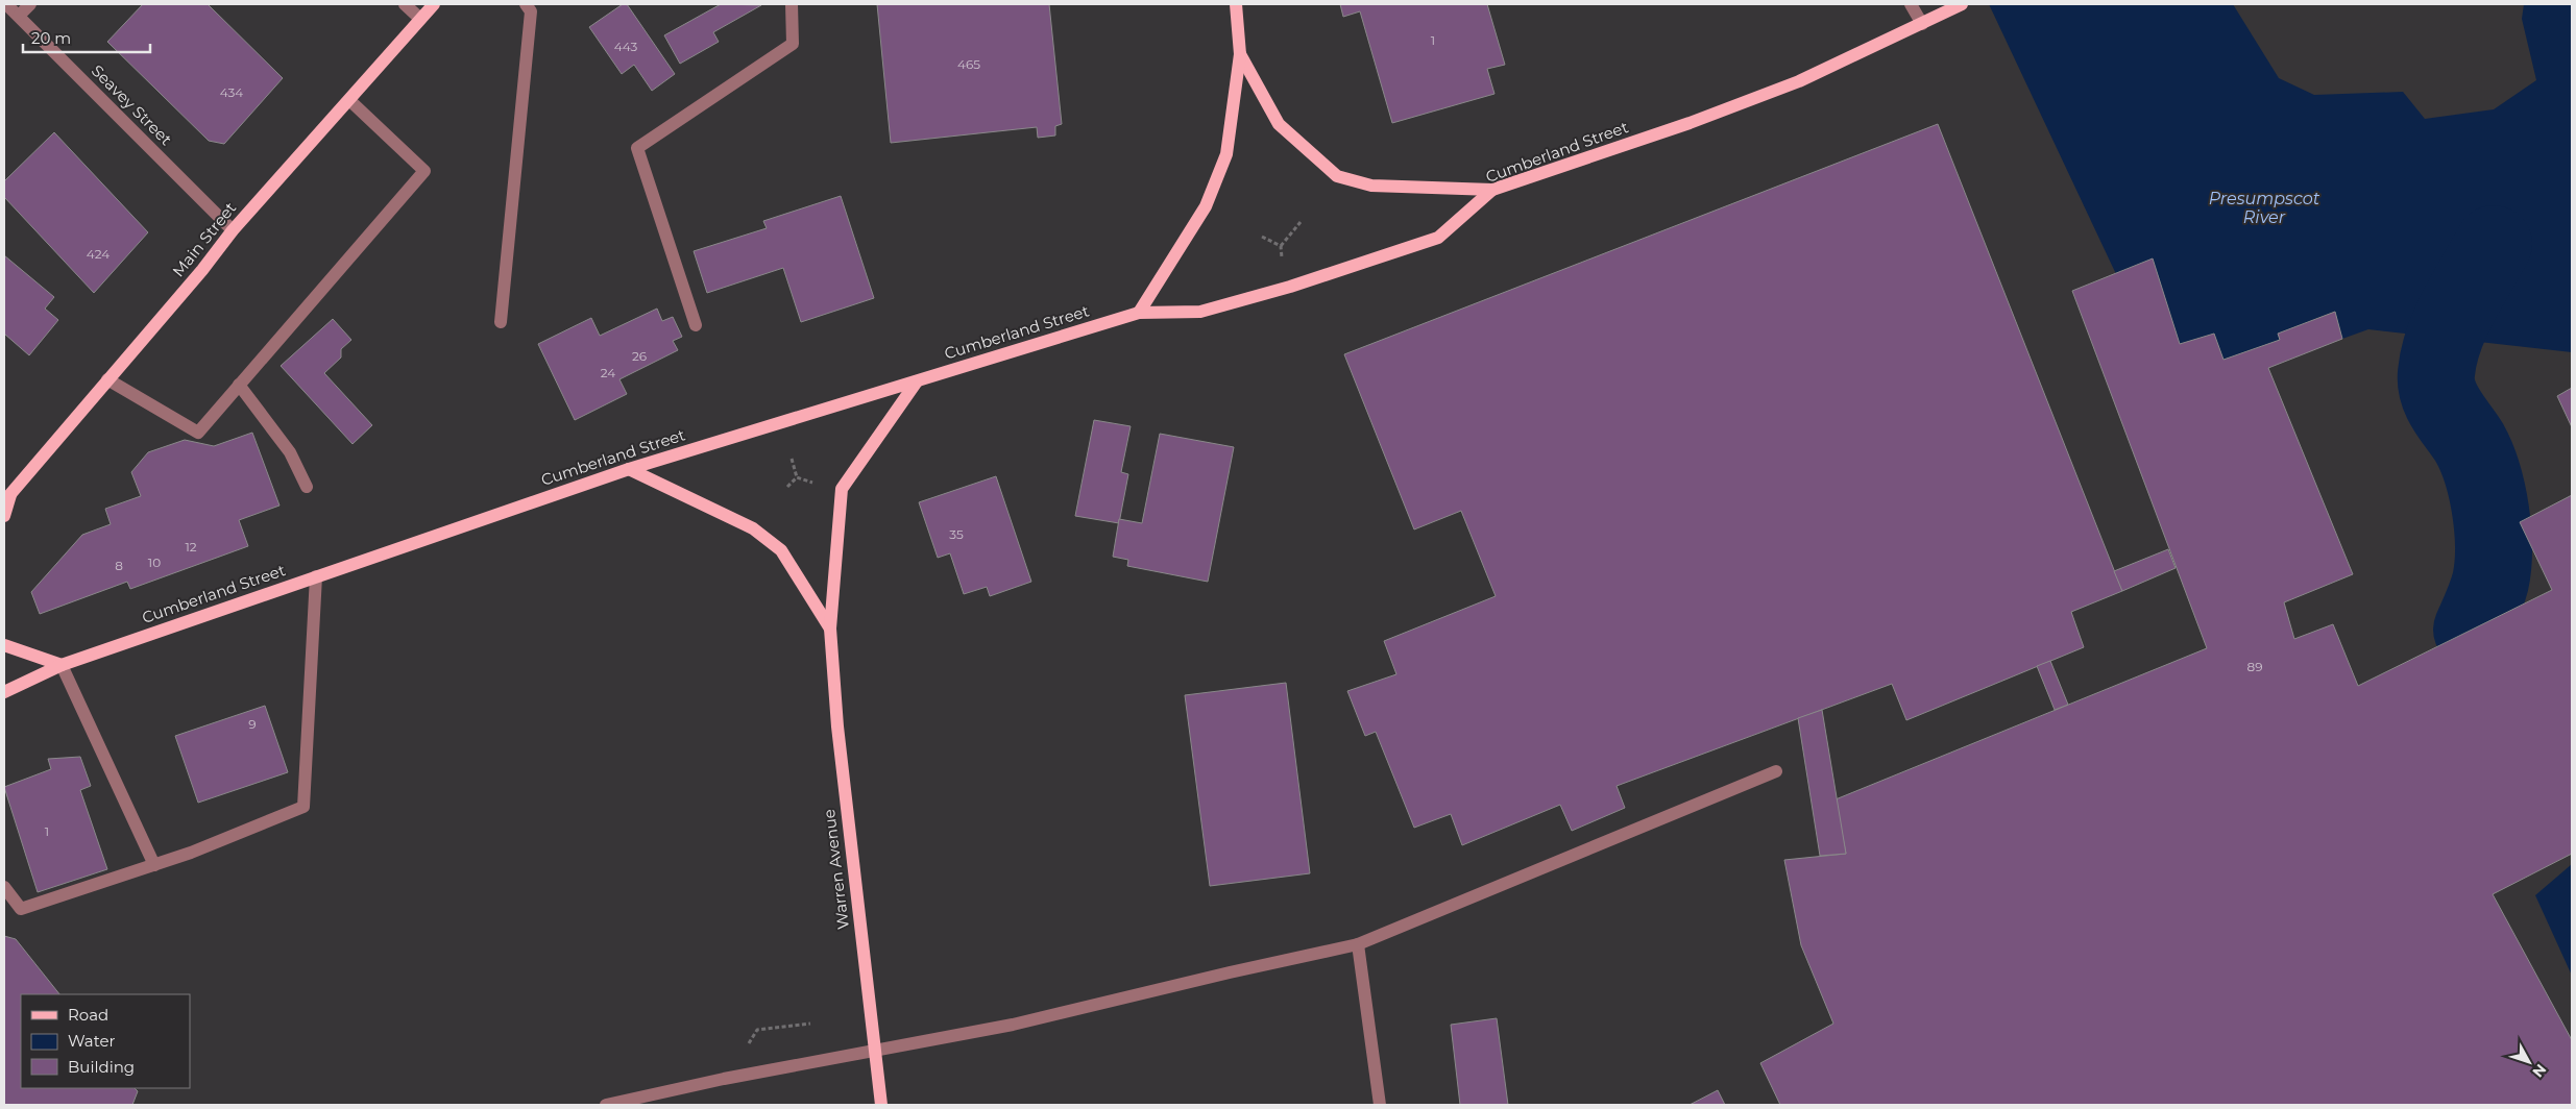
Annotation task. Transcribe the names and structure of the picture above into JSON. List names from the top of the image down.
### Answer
{
  "streets": {
    "main road": ["Cumberland Street", "Main Street", "Warren Avenue"],
    "street": ["Seavey Street"]
  },
  "crossings": [
    ["Seavey Street", "Main Street"],
    ["Cumberland Street", "Warren Avenue"]
  ],
  "water": ["Presumpscot River"],
  "house_numbers": [
    "1",
    "443",
    "465",
    "434",
    "424",
    "26",
    "24",
    "35",
    "12",
    "10",
    "8",
    "89",
    "9",
    "1"
  ],
  "legend": ["Road", "Water", "Building"],
  "scale_bar": "20 m",
  "north": "bottom right"
}
